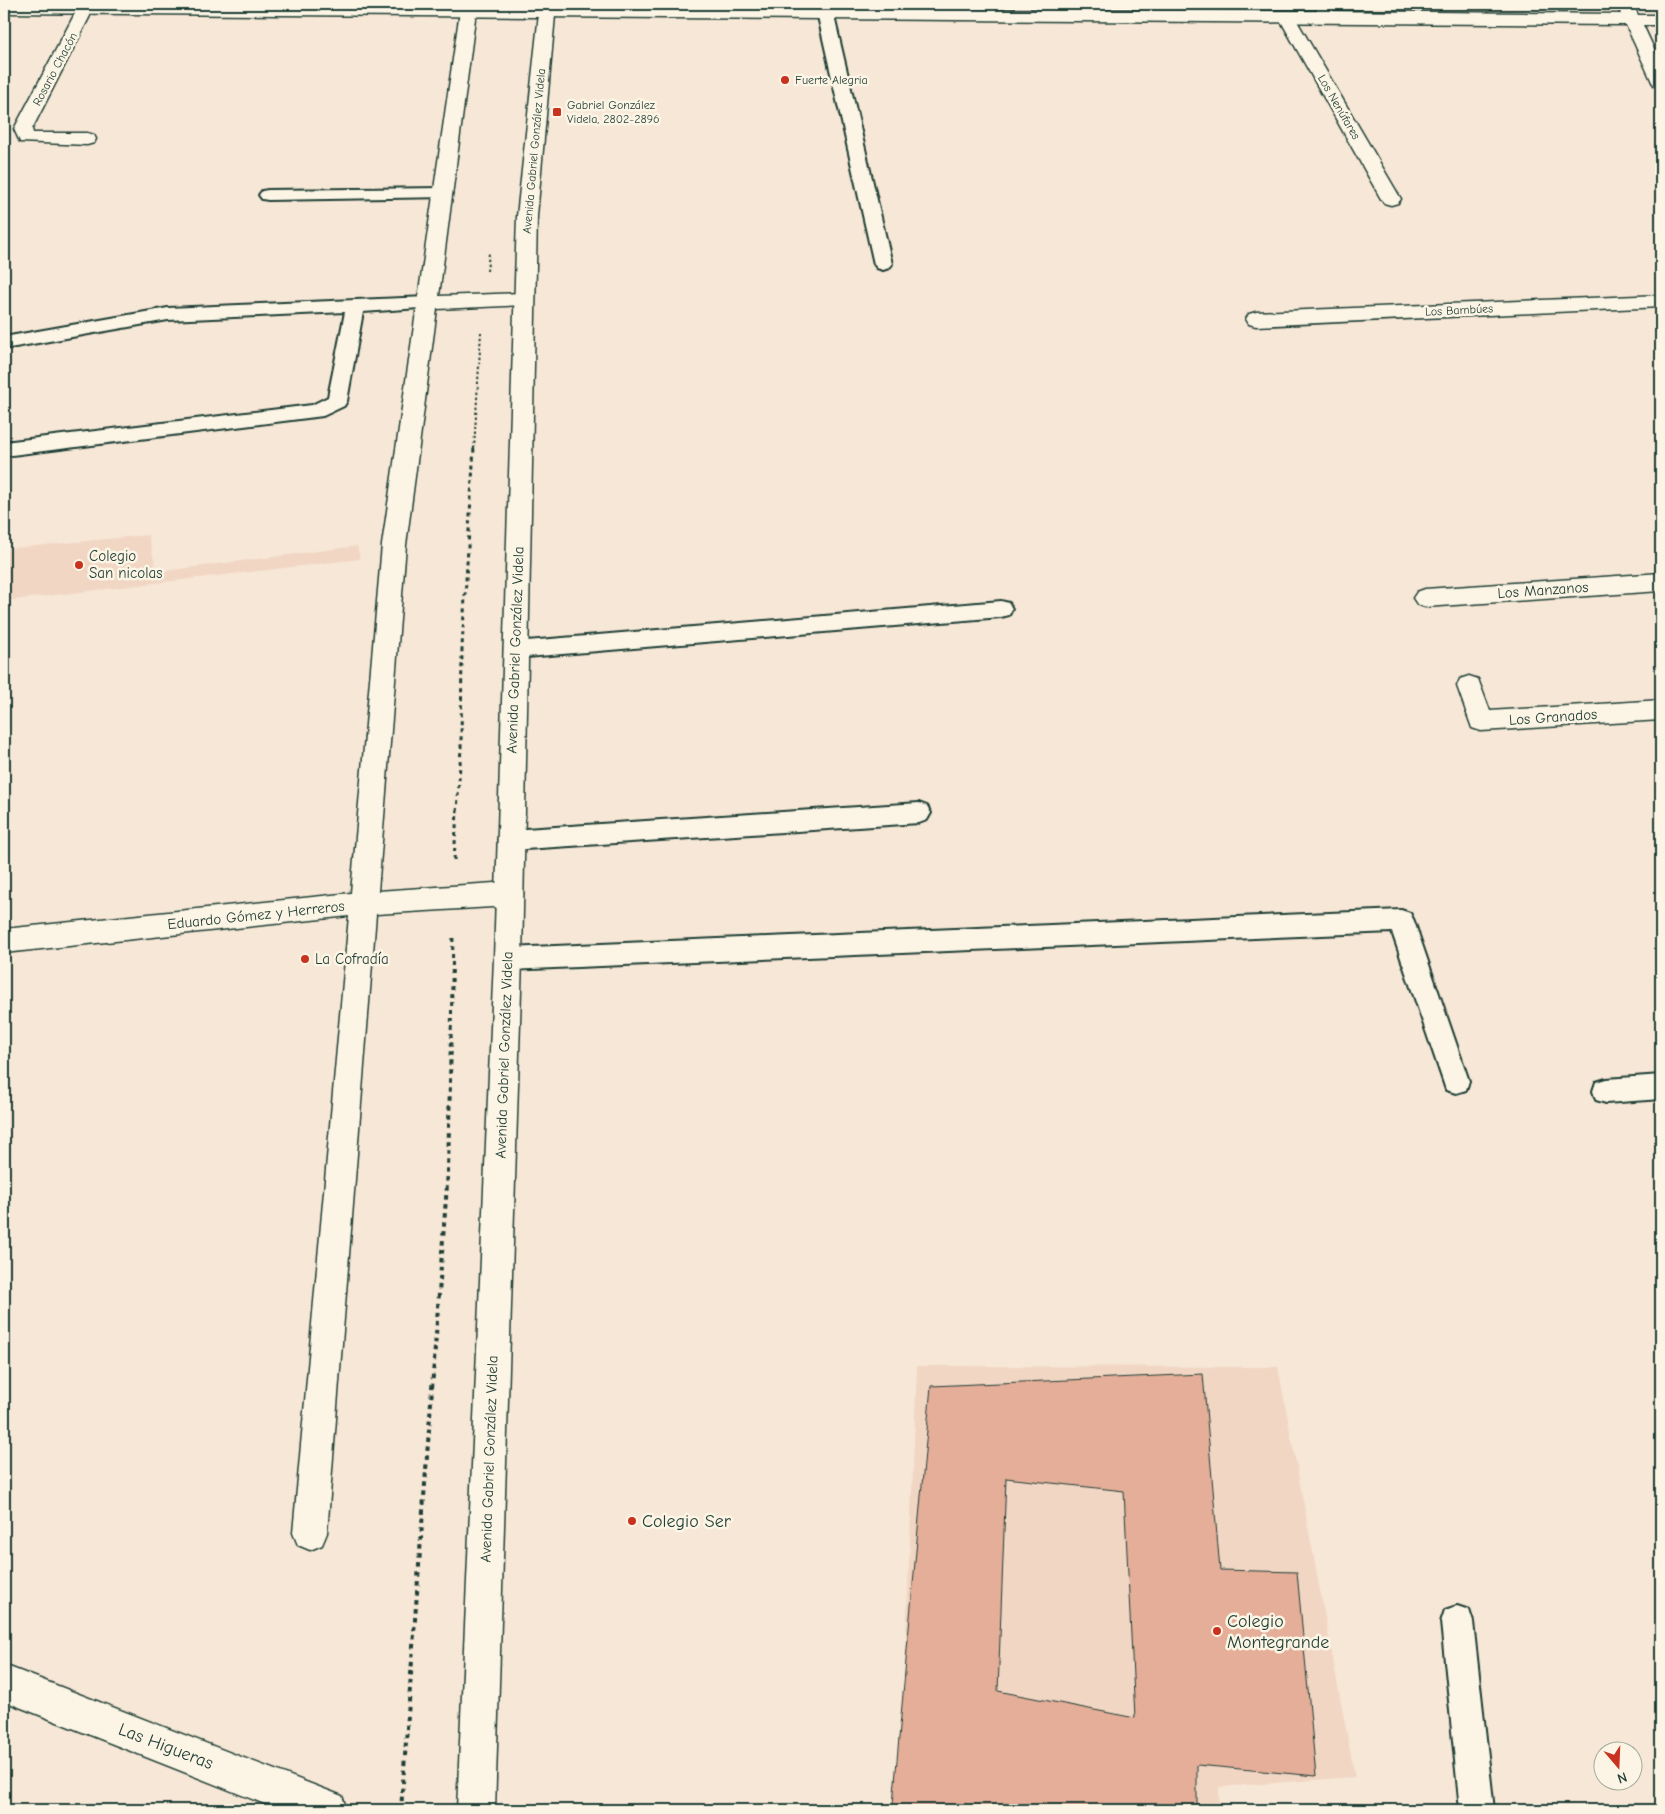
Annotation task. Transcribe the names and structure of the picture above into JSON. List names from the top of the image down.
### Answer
{
  "streets": {
    "street": [
      "Rosario Chacón",
      "Los Nenúfares",
      "Avenida Gabriel González Videla",
      "Los Bambúes",
      "Los Manzanos",
      "Los Granados",
      "Eduardo Gómez y Herreros",
      "Las Higueras"
    ]
  },
  "crossings": [
    ["Avenida Gabriel González Videla", "Eduardo Gómez y Herreros"]
  ],
  "places": {
    "other": [
      "Fuerte Alegria",
      "Colegio San nicolas",
      "La Cofradía",
      "Colegio Ser",
      "Colegio Montegrande"
    ],
    "transit": ["Gabriel González Videla, 2802-2896"]
  },
  "north": "bottom"
}
